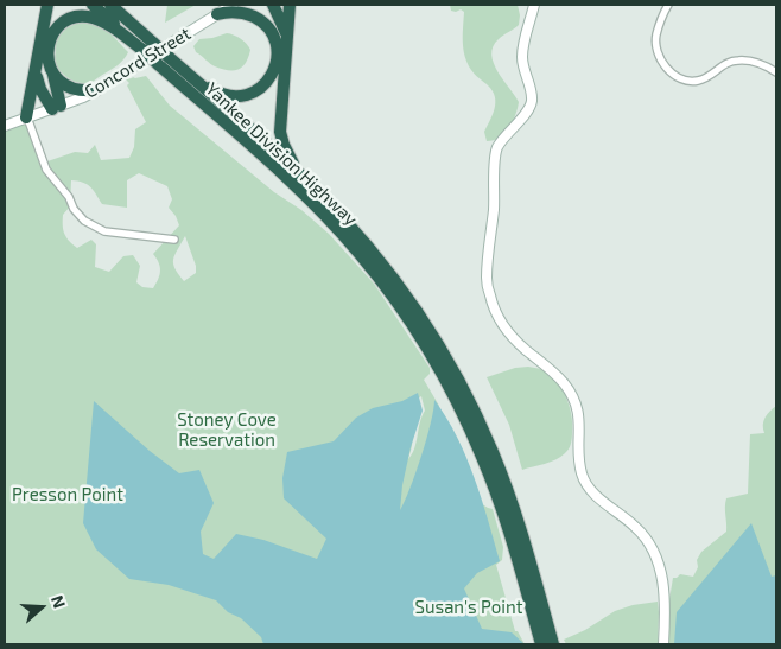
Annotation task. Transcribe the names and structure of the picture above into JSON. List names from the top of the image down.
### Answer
{
  "streets": {
    "highway": ["Yankee Division Highway"],
    "street": ["Concord Street"]
  },
  "parks": ["Stoney Cove Reservation", "Presson Point", "Susan's Point"],
  "north": "right"
}
